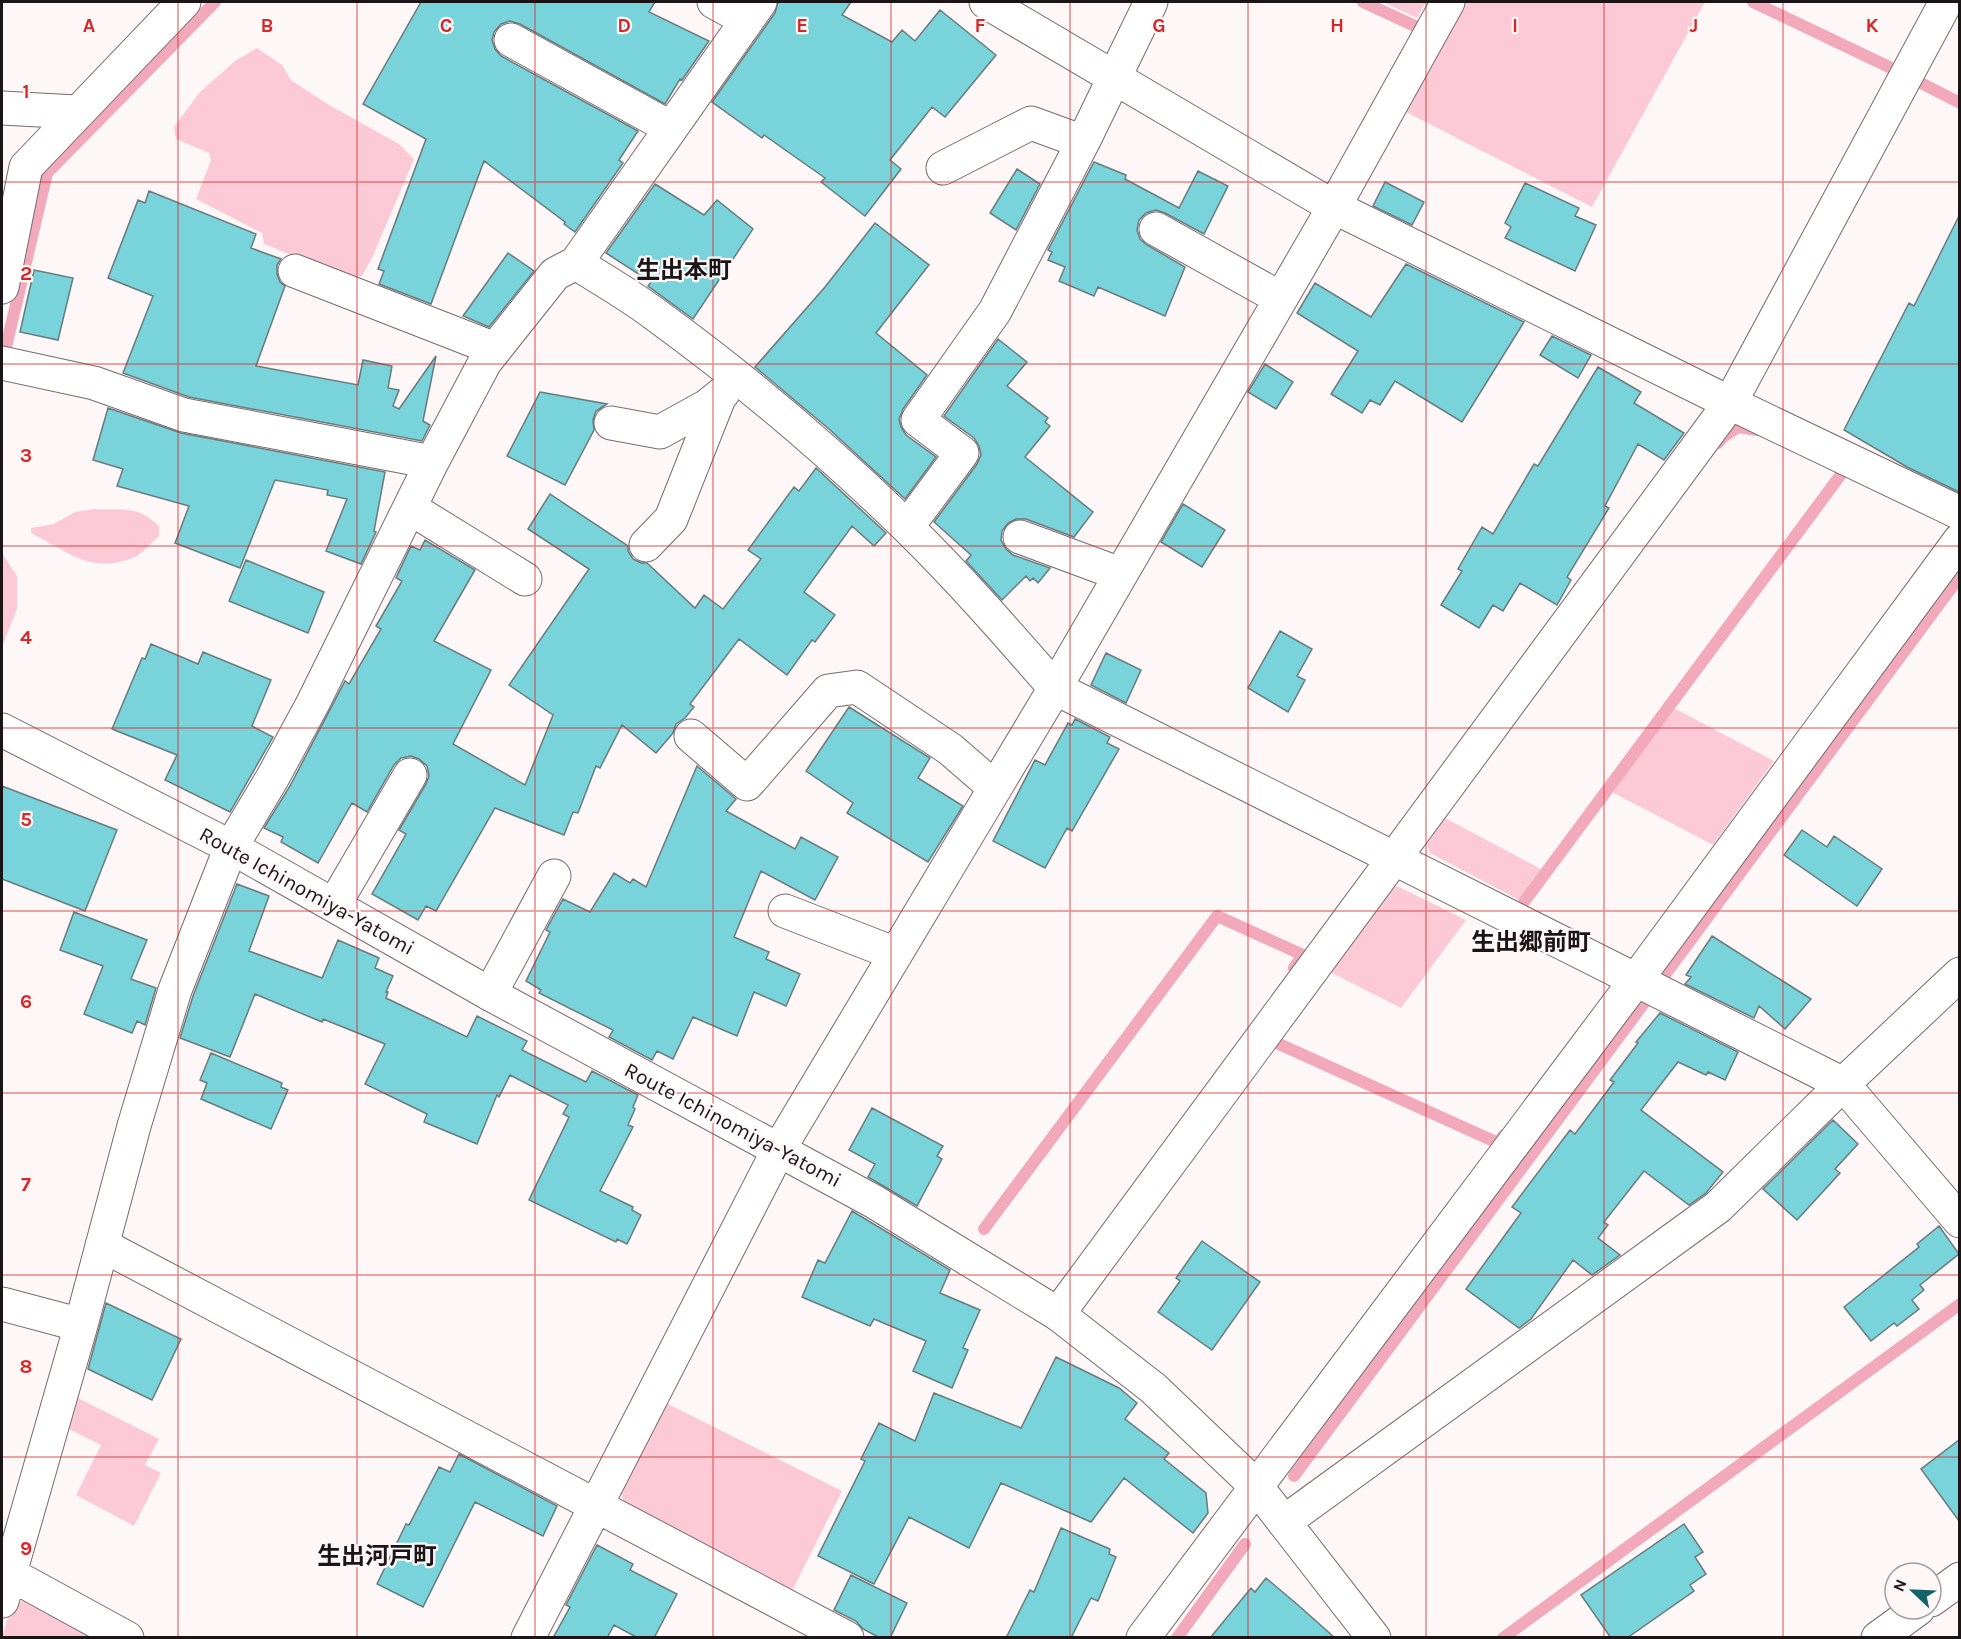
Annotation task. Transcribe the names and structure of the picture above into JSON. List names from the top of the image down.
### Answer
{
  "streets": {
    "street": ["Route Ichinomiya-Yatomi"]
  },
  "districts": ["生出本町", "生出郷前町", "生出河戸町"],
  "north": "top left",
  "grid": {
    "columns": [
      "A",
      "B",
      "C",
      "D",
      "E",
      "F",
      "G",
      "H",
      "I",
      "J",
      "K"
    ],
    "rows": [
      "1",
      "2",
      "3",
      "4",
      "5",
      "6",
      "7",
      "8",
      "9"
    ]
  }
}
